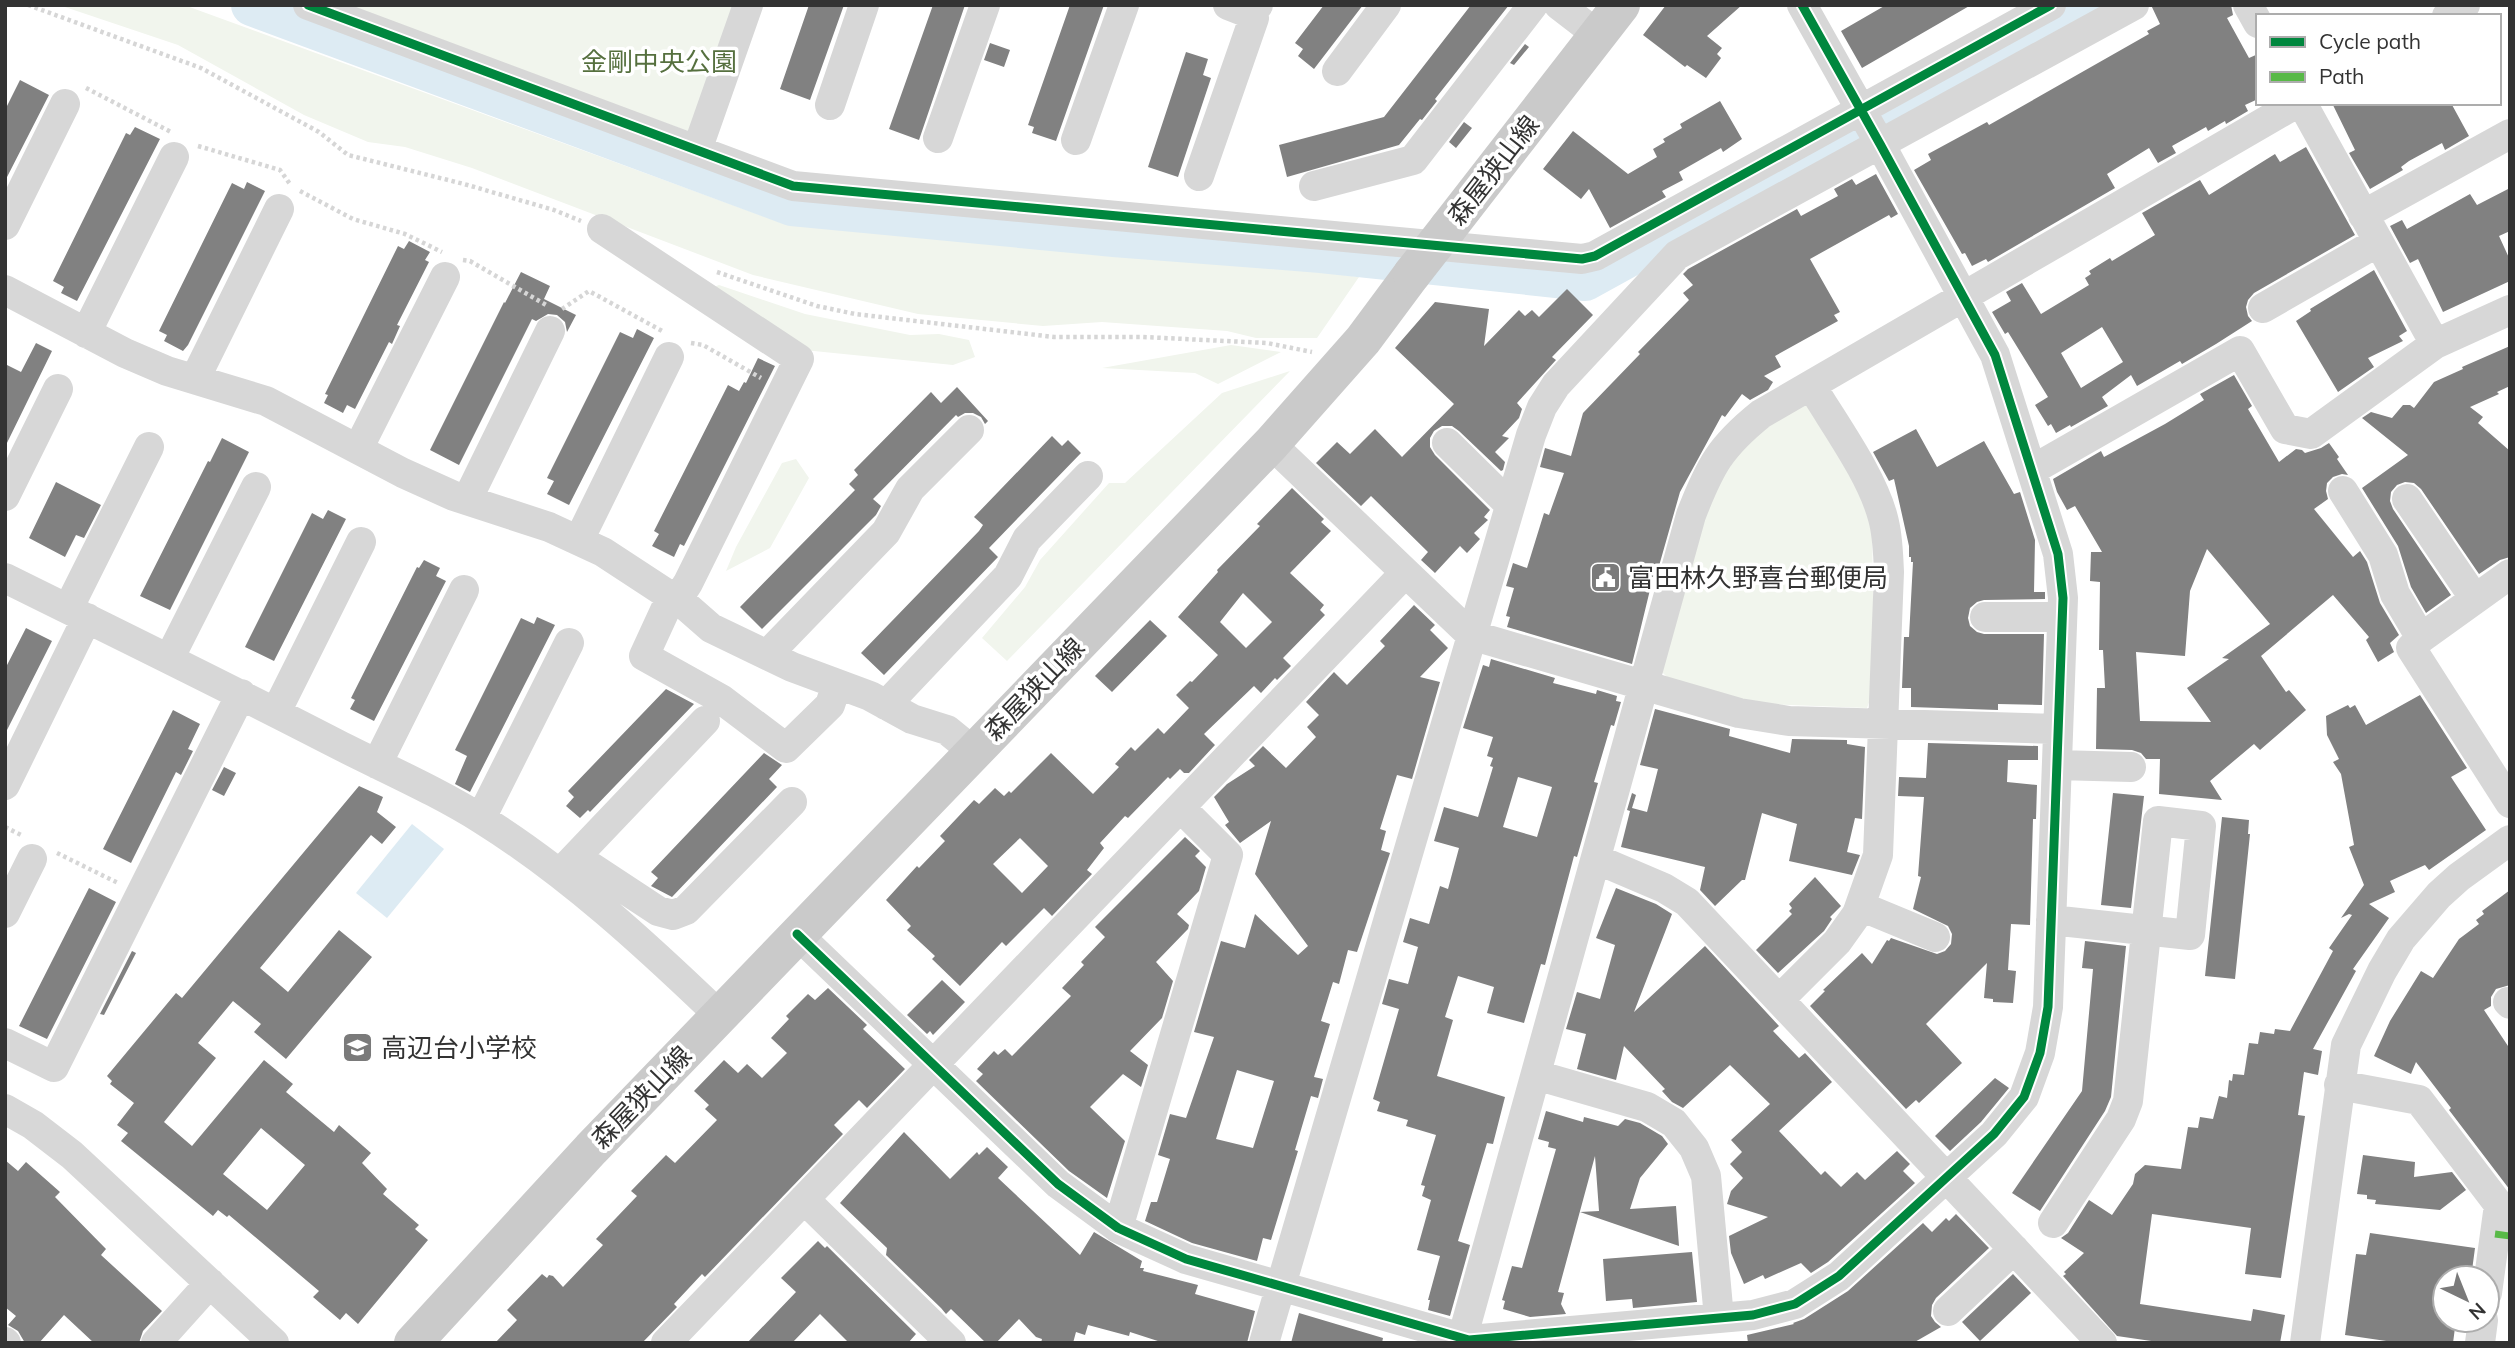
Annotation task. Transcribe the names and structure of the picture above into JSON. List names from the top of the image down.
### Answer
{
  "streets": {
    "main road": ["森屋狭山線"]
  },
  "parks": ["金剛中央公園"],
  "places": {
    "public building": ["富田林久野喜台郵便局"],
    "school or university": ["高辺台小学校"]
  },
  "legend": ["Cycle path", "Path"],
  "north": "bottom right"
}
